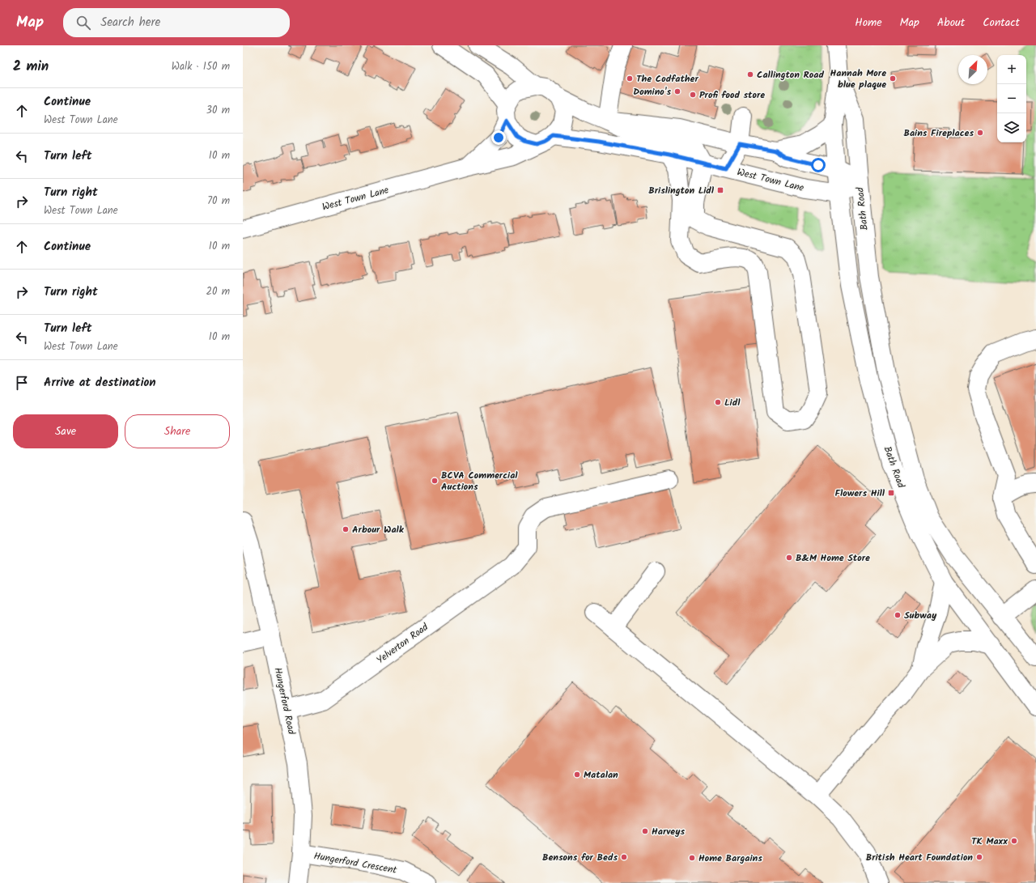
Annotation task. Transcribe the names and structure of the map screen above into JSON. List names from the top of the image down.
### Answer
{
  "streets": {
    "main road": [
      "West Town Lane",
      "Bath Road",
      "Yelverton Road",
      "Hungerford Road",
      "Hungerford Crescent"
    ]
  },
  "crossings": [
    ["West Town Lane", "Bath Road"],
    ["Yelverton Road", "Hungerford Road"],
    ["Hungerford Road", "Hungerford Crescent"]
  ],
  "places": {
    "other": [
      "Callington Road",
      "The Codfather",
      "Hannah More blue plaque",
      "Domino's",
      "Profi food store",
      "Bains Fireplaces",
      "Lidl",
      "BCVA Commercial Auctions",
      "Arbour Walk",
      "B&M Home Store",
      "Subway",
      "Matalan",
      "Harveys",
      "TK Maxx",
      "Bensons for Beds",
      "British Heart Foundation",
      "Home Bargains"
    ],
    "transit": ["Brislington Lidl", "Flowers Hill"]
  },
  "north": "top right",
  "page": {
    "header": "Map",
    "search": "Search here",
    "nav": [
      "Home",
      "Map",
      "About",
      "Contact"
    ],
    "heading": ["2 min", "Walk · 150 m"],
    "map_buttons": ["+", "−"],
    "list": [
      ["Continue", "West Town Lane", "30 m"],
      ["Turn left", "10 m"],
      ["Turn right", "West Town Lane", "70 m"],
      ["Continue", "10 m"],
      ["Turn right", "20 m"],
      ["Turn left", "West Town Lane", "10 m"],
      "Arrive at destination"
    ],
    "buttons": ["Save", "Share"]
  }
}
